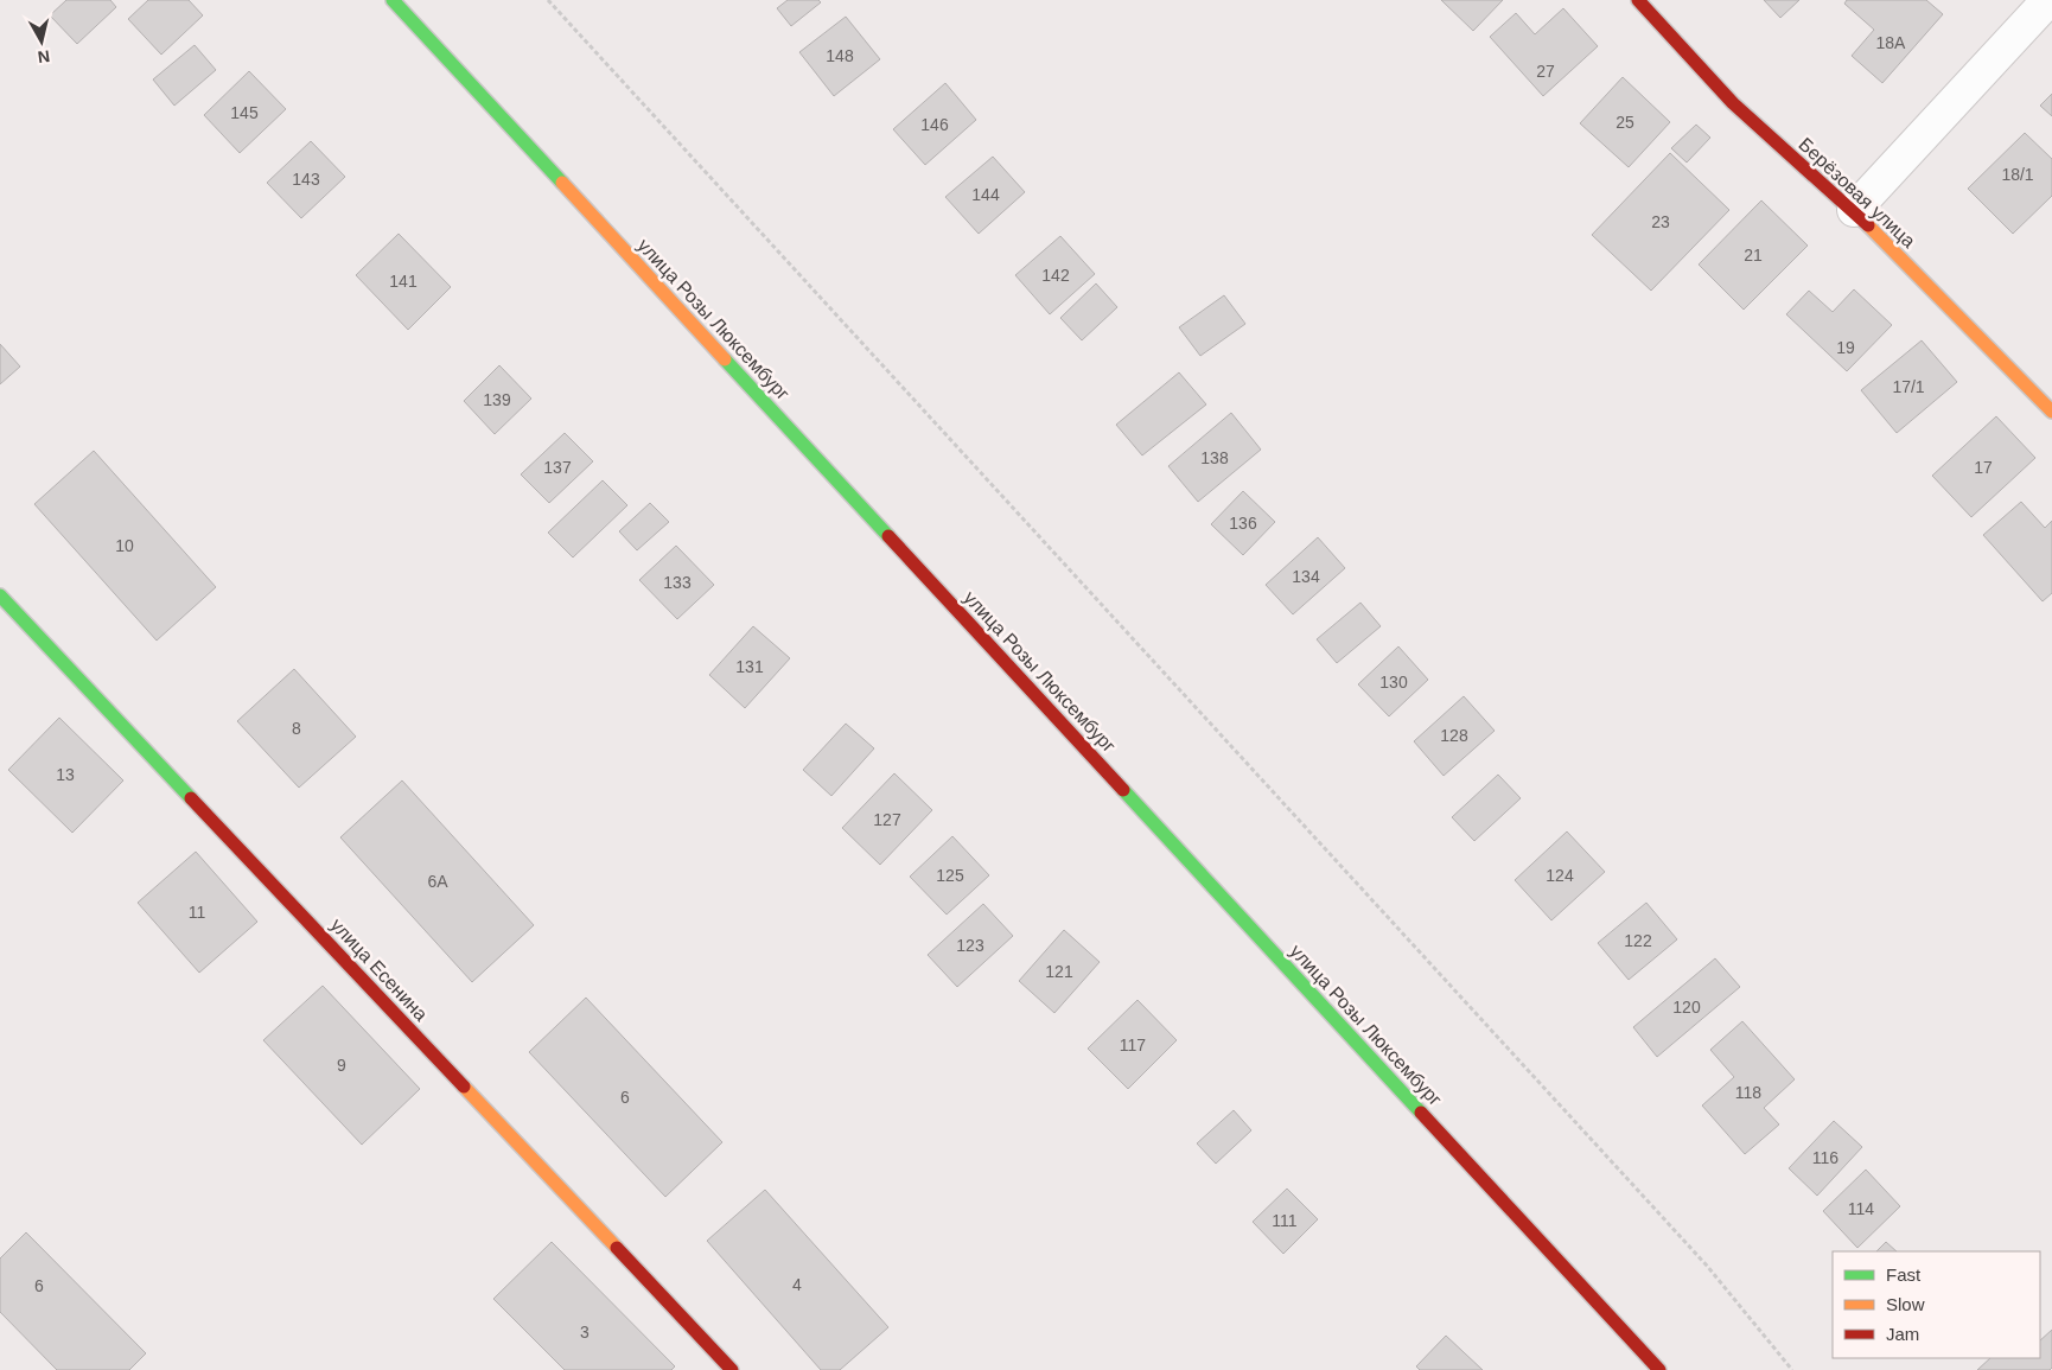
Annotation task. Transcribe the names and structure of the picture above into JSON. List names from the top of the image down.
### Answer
{
  "streets": {
    "street": ["Берёзовая улица", "улица Розы Люксембург", "улица Есенина"]
  },
  "house_numbers": [
    "18А",
    "148",
    "27",
    "145",
    "25",
    "146",
    "18/1",
    "143",
    "144",
    "23",
    "21",
    "142",
    "141",
    "19",
    "17/1",
    "139",
    "138",
    "137",
    "17",
    "136",
    "10",
    "134",
    "133",
    "131",
    "130",
    "8",
    "128",
    "13",
    "127",
    "125",
    "124",
    "6А",
    "11",
    "122",
    "123",
    "121",
    "120",
    "117",
    "9",
    "118",
    "6",
    "116",
    "114",
    "111",
    "4",
    "6",
    "3"
  ],
  "legend": ["Fast", "Slow", "Jam"],
  "north": "bottom"
}
